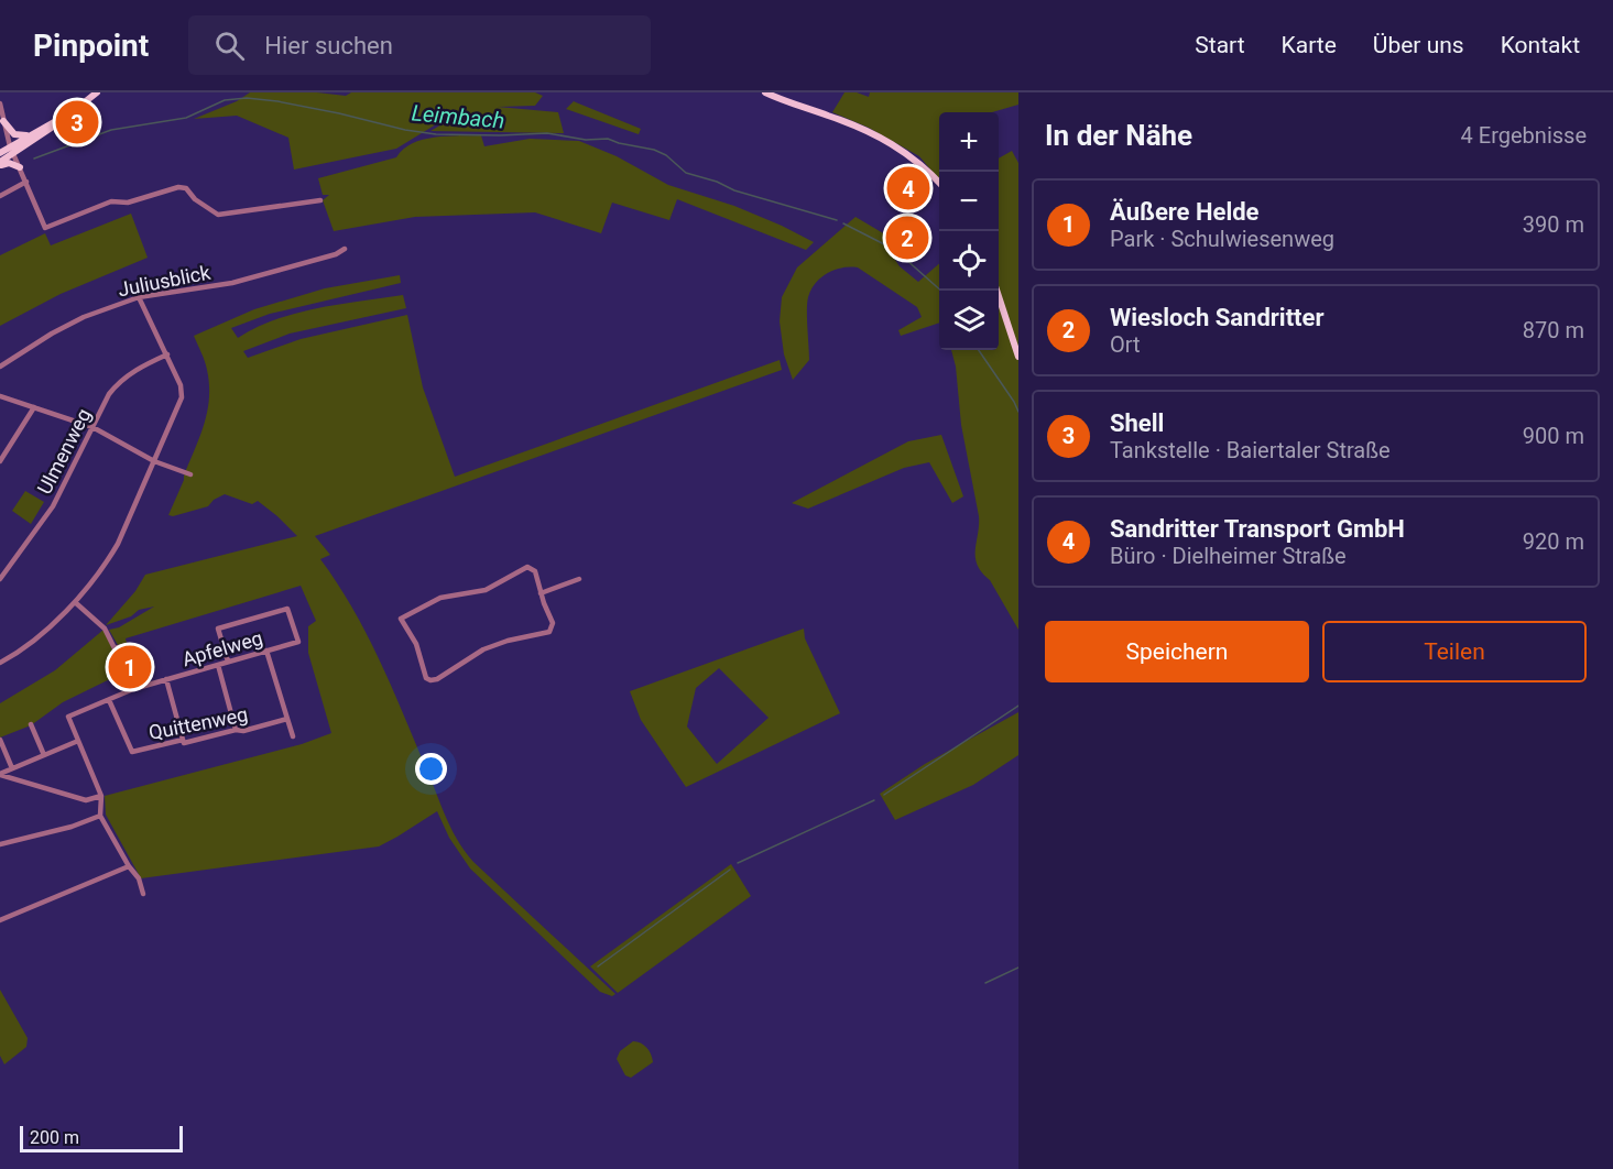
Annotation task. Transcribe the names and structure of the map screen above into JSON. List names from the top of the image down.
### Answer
{
  "streets": {
    "street": [
      "Juliusblick",
      "Ulmenweg",
      "Apfelweg",
      "Quittenweg"
    ]
  },
  "crossings": [
    ["Apfelweg", "Quittenweg"]
  ],
  "water": ["Leimbach"],
  "scale_bar": "200 m",
  "page": {
    "header": "Pinpoint",
    "search": "Hier suchen",
    "nav": [
      "Start",
      "Karte",
      "Über uns",
      "Kontakt"
    ],
    "heading": ["In der Nähe", "4 Ergebnisse"],
    "pins": [
      "3",
      "4",
      "2",
      "1"
    ],
    "map_buttons": ["+", "−"],
    "list": [
      {
        "mark": "1",
        "name": "Äußere Helde",
        "note": "Park · Schulwiesenweg",
        "value": "390 m"
      },
      {
        "mark": "2",
        "name": "Wiesloch Sandritter",
        "note": "Ort",
        "value": "870 m"
      },
      {
        "mark": "3",
        "name": "Shell",
        "note": "Tankstelle · Baiertaler Straße",
        "value": "900 m"
      },
      {
        "mark": "4",
        "name": "Sandritter Transport GmbH",
        "note": "Büro · Dielheimer Straße",
        "value": "920 m"
      }
    ],
    "buttons": ["Speichern", "Teilen"],
    "scale": "200 m"
  }
}
